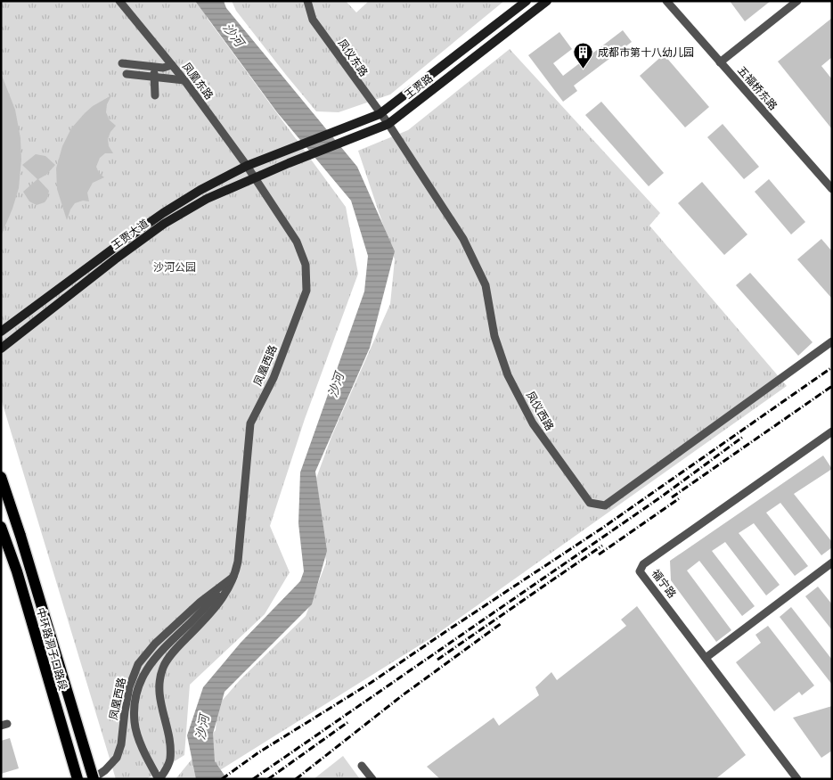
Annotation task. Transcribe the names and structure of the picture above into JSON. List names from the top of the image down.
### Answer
{
  "streets": {
    "main road": ["王贾路", "王贾大道", "中环路洞子口路段"],
    "street": [
      "凤仪东路",
      "凤凰东路",
      "五福桥东路",
      "凤凰西路",
      "凤仪西路",
      "福宁路"
    ]
  },
  "crossings": [
    ["凤仪东路", "王贾路"],
    ["凤仪东路", "凤仪西路"],
    ["凤凰东路", "王贾大道"],
    ["凤凰东路", "凤凰西路"],
    ["王贾路", "王贾大道"],
    ["王贾路", "凤仪西路"],
    ["王贾大道", "凤凰西路"]
  ],
  "water": ["沙河"],
  "parks": ["沙河公园"],
  "places": {
    "building": ["成都市第十八幼儿园"]
  }
}
